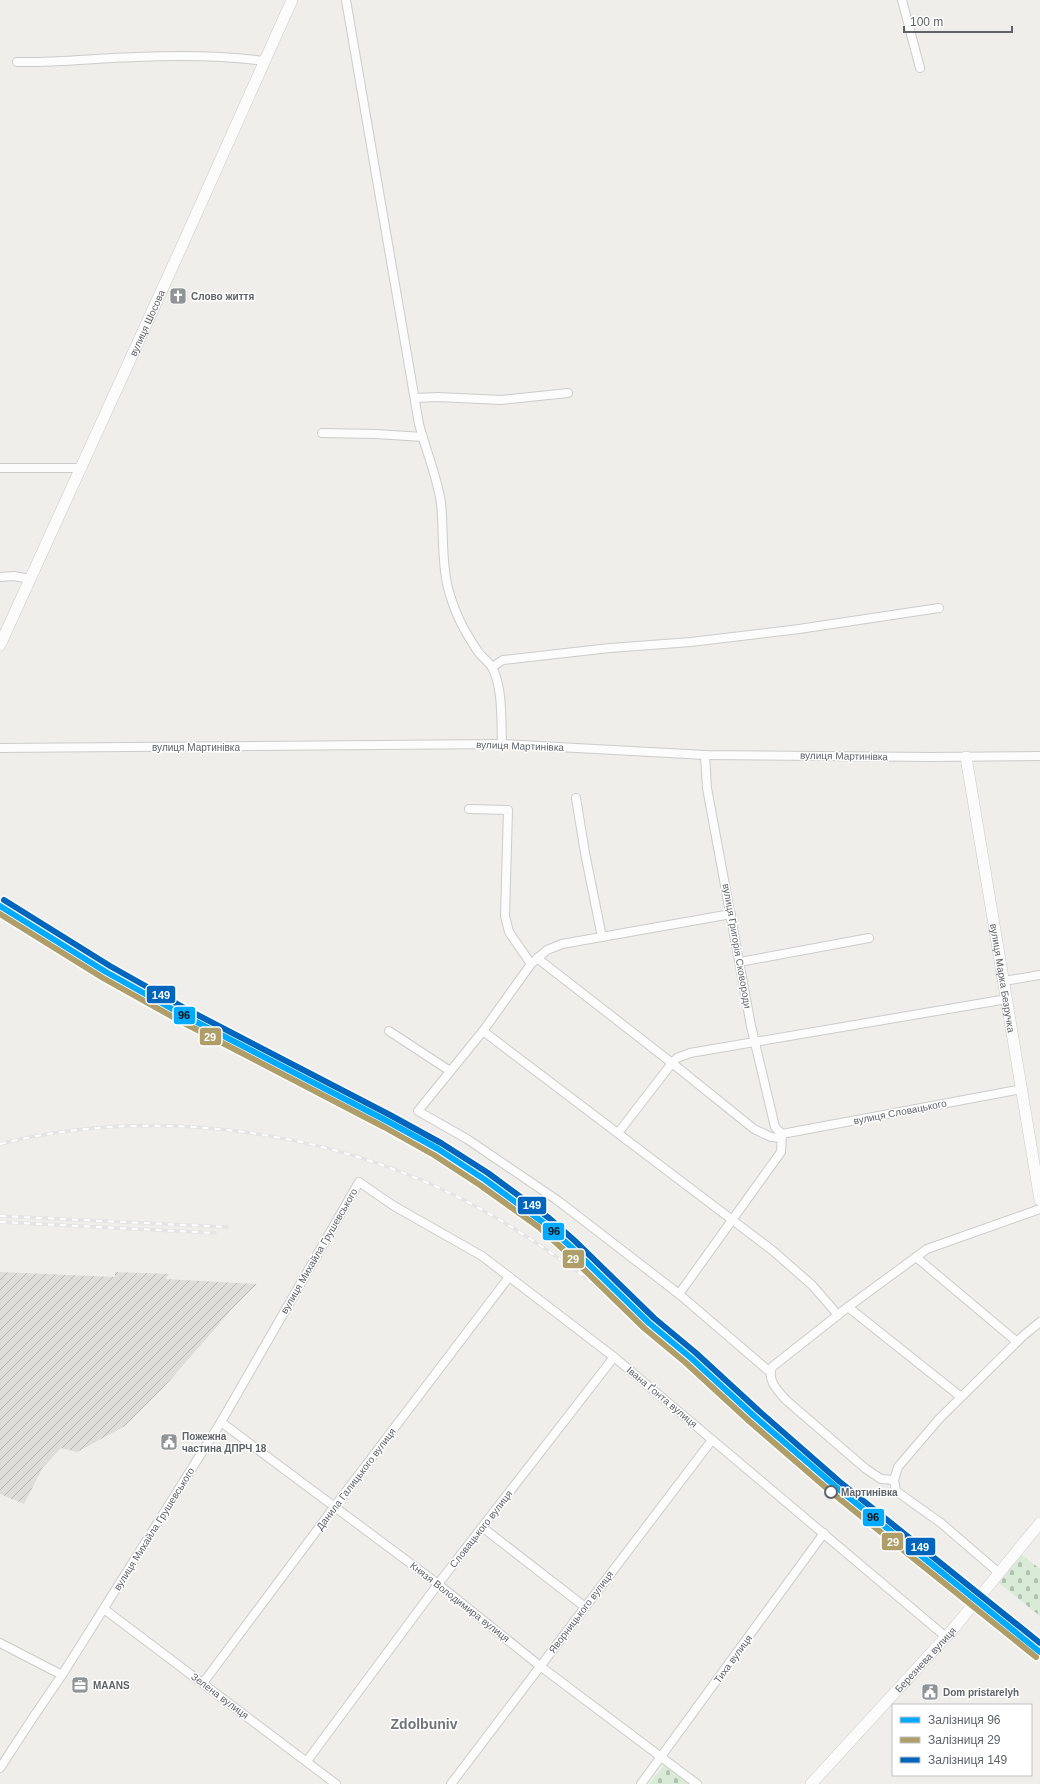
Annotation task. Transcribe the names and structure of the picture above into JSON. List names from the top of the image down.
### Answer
{
  "streets": {
    "main road": ["вулиця Шосова", "вулиця Марка Безручка", "Березнева вулиця"],
    "street": [
      "вулиця Мартинівка",
      "вулиця Григорія Сковороди",
      "вулиця Словацького",
      "вулиця Михайла Грушевського",
      "Івана Ґонта вулиця",
      "Данила Галицького вулиця",
      "Словацького вулиця",
      "Князя Володимира вулиця",
      "Яворницького вулиця",
      "Тиха вулиця",
      "Зелена вулиця"
    ]
  },
  "crossings": [
    ["вулиця Мартинівка", "вулиця Григорія Сковороди"],
    ["вулиця Мартинівка", "вулиця Марка Безручка"],
    ["вулиця Григорія Сковороди", "вулиця Словацького"],
    ["вулиця Марка Безручка", "вулиця Словацького"],
    ["вулиця Михайла Грушевського", "Івана Ґонта вулиця"],
    ["вулиця Михайла Грушевського", "Князя Володимира вулиця"],
    ["вулиця Михайла Грушевського", "Зелена вулиця"],
    ["Івана Ґонта вулиця", "Данила Галицького вулиця"],
    ["Івана Ґонта вулиця", "Словацького вулиця"],
    ["Івана Ґонта вулиця", "Яворницького вулиця"],
    ["Івана Ґонта вулиця", "Тиха вулиця"],
    ["Івана Ґонта вулиця", "Березнева вулиця"],
    ["Данила Галицького вулиця", "Князя Володимира вулиця"],
    ["Данила Галицького вулиця", "Зелена вулиця"],
    ["Словацького вулиця", "Князя Володимира вулиця"],
    ["Словацького вулиця", "Зелена вулиця"],
    ["Князя Володимира вулиця", "Яворницького вулиця"],
    ["Князя Володимира вулиця", "Тиха вулиця"]
  ],
  "districts": ["Zdolbuniv"],
  "places": {
    "church": ["Слово життя"],
    "public building": ["Пожежна частина ДПРЧ 18", "Dom pristarelyh"],
    "other": ["Мартинівка"],
    "office": ["MAANS"]
  },
  "lines": ["rail line 149", "rail line 96", "rail line 29"],
  "legend": ["Залізниця 96", "Залізниця 29", "Залізниця 149"],
  "scale_bar": "100 m"
}
